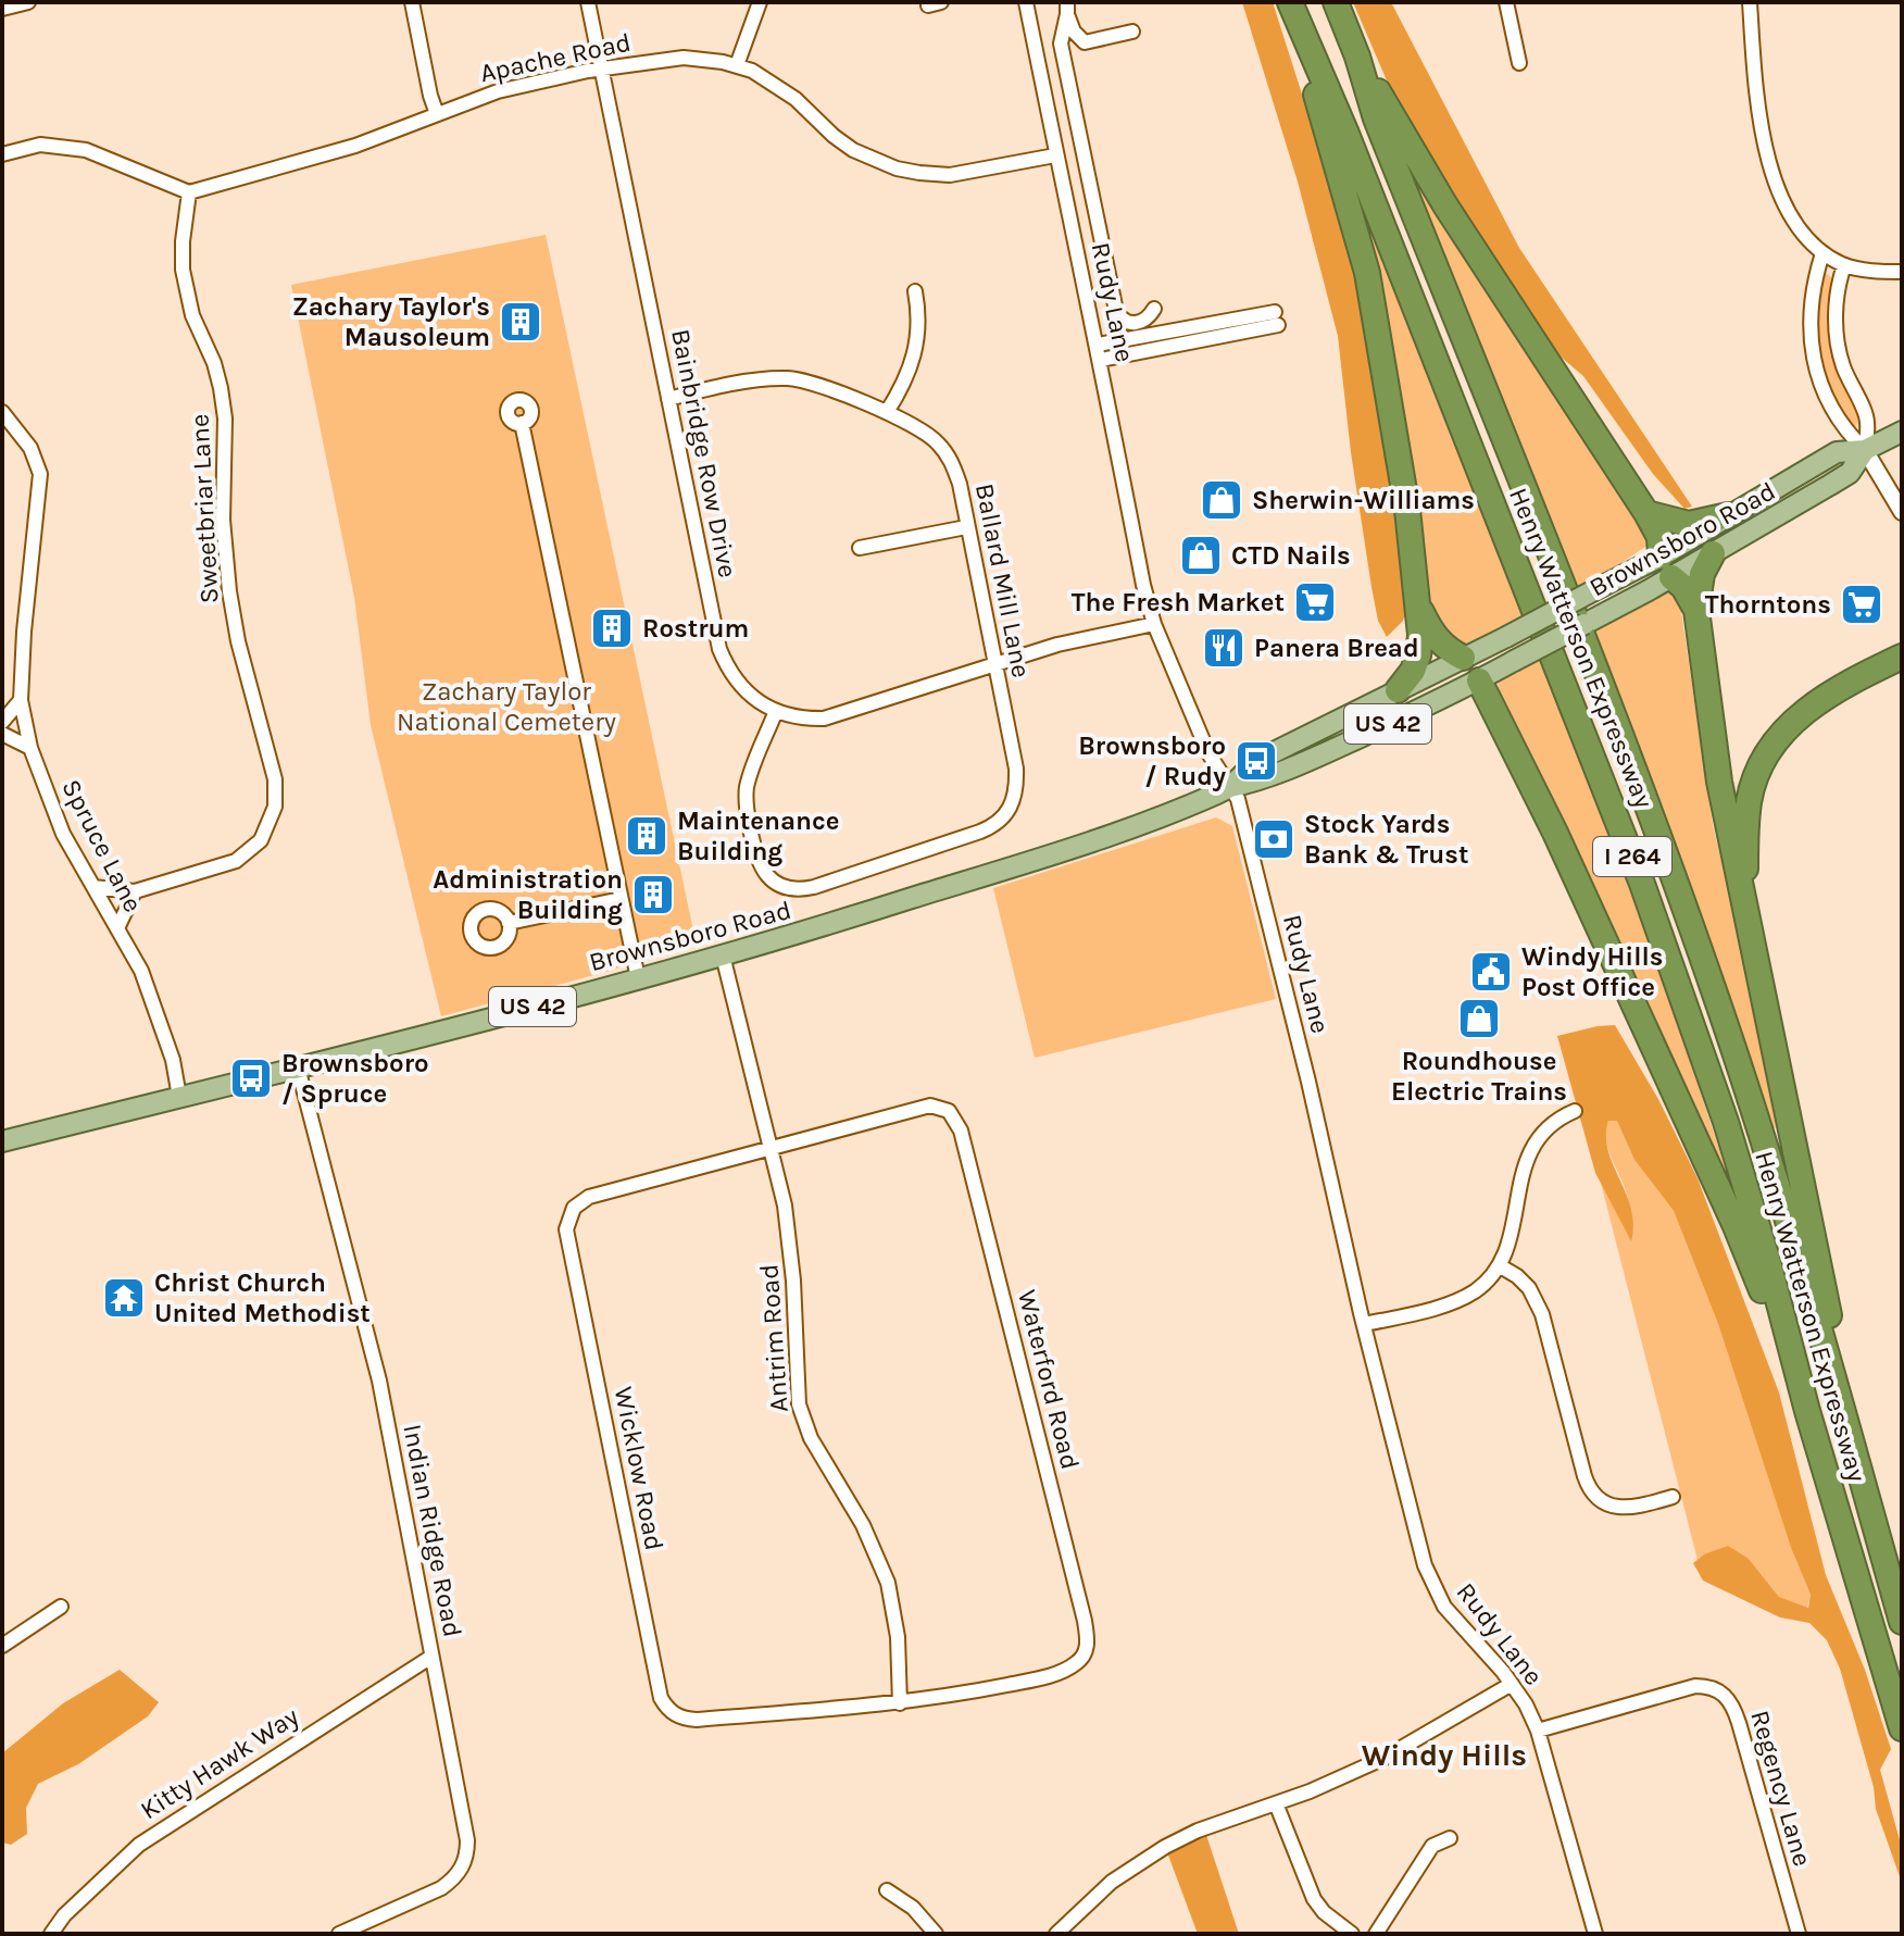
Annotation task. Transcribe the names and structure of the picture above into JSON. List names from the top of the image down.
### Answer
{
  "streets": {
    "highway": ["Henry Watterson Expressway", "I 264"],
    "main road": ["Brownsboro Road", "US 42"],
    "street": [
      "Apache Road",
      "Rudy Lane",
      "Bainbridge Row Drive",
      "Sweetbriar Lane",
      "Ballard Mill Lane",
      "Spruce Lane",
      "Antrim Road",
      "Waterford Road",
      "Wicklow Road",
      "Indian Ridge Road",
      "Kitty Hawk Way",
      "Regency Lane"
    ]
  },
  "crossings": [
    ["Apache Road", "Rudy Lane"],
    ["Apache Road", "Bainbridge Row Drive"],
    ["Apache Road", "Sweetbriar Lane"],
    ["Rudy Lane", "Bainbridge Row Drive"],
    ["Rudy Lane", "Brownsboro Road"],
    ["Rudy Lane", "Regency Lane"],
    ["Bainbridge Row Drive", "Ballard Mill Lane"],
    ["Sweetbriar Lane", "Spruce Lane"],
    ["Brownsboro Road", "US 42"],
    ["Brownsboro Road", "Spruce Lane"],
    ["Brownsboro Road", "Antrim Road"],
    ["Brownsboro Road", "Indian Ridge Road"],
    ["Antrim Road", "Waterford Road"],
    ["Antrim Road", "Wicklow Road"],
    ["Waterford Road", "Wicklow Road"],
    ["Indian Ridge Road", "Kitty Hawk Way"]
  ],
  "districts": ["Windy Hills"],
  "parks": ["Zachary Taylor National Cemetery"],
  "places": {
    "building": [
      "Zachary Taylor's Mausoleum",
      "Rostrum",
      "Maintenance Building",
      "Administration Building"
    ],
    "shop": ["Sherwin-Williams", "CTD Nails", "Roundhouse Electric Trains"],
    "supermarket": ["The Fresh Market", "Thorntons"],
    "restaurant": ["Panera Bread"],
    "bus stop": ["Brownsboro / Rudy", "Brownsboro / Spruce"],
    "bank": ["Stock Yards Bank & Trust"],
    "public building": ["Windy Hills Post Office"],
    "temple": ["Christ Church United Methodist"]
  }
}
